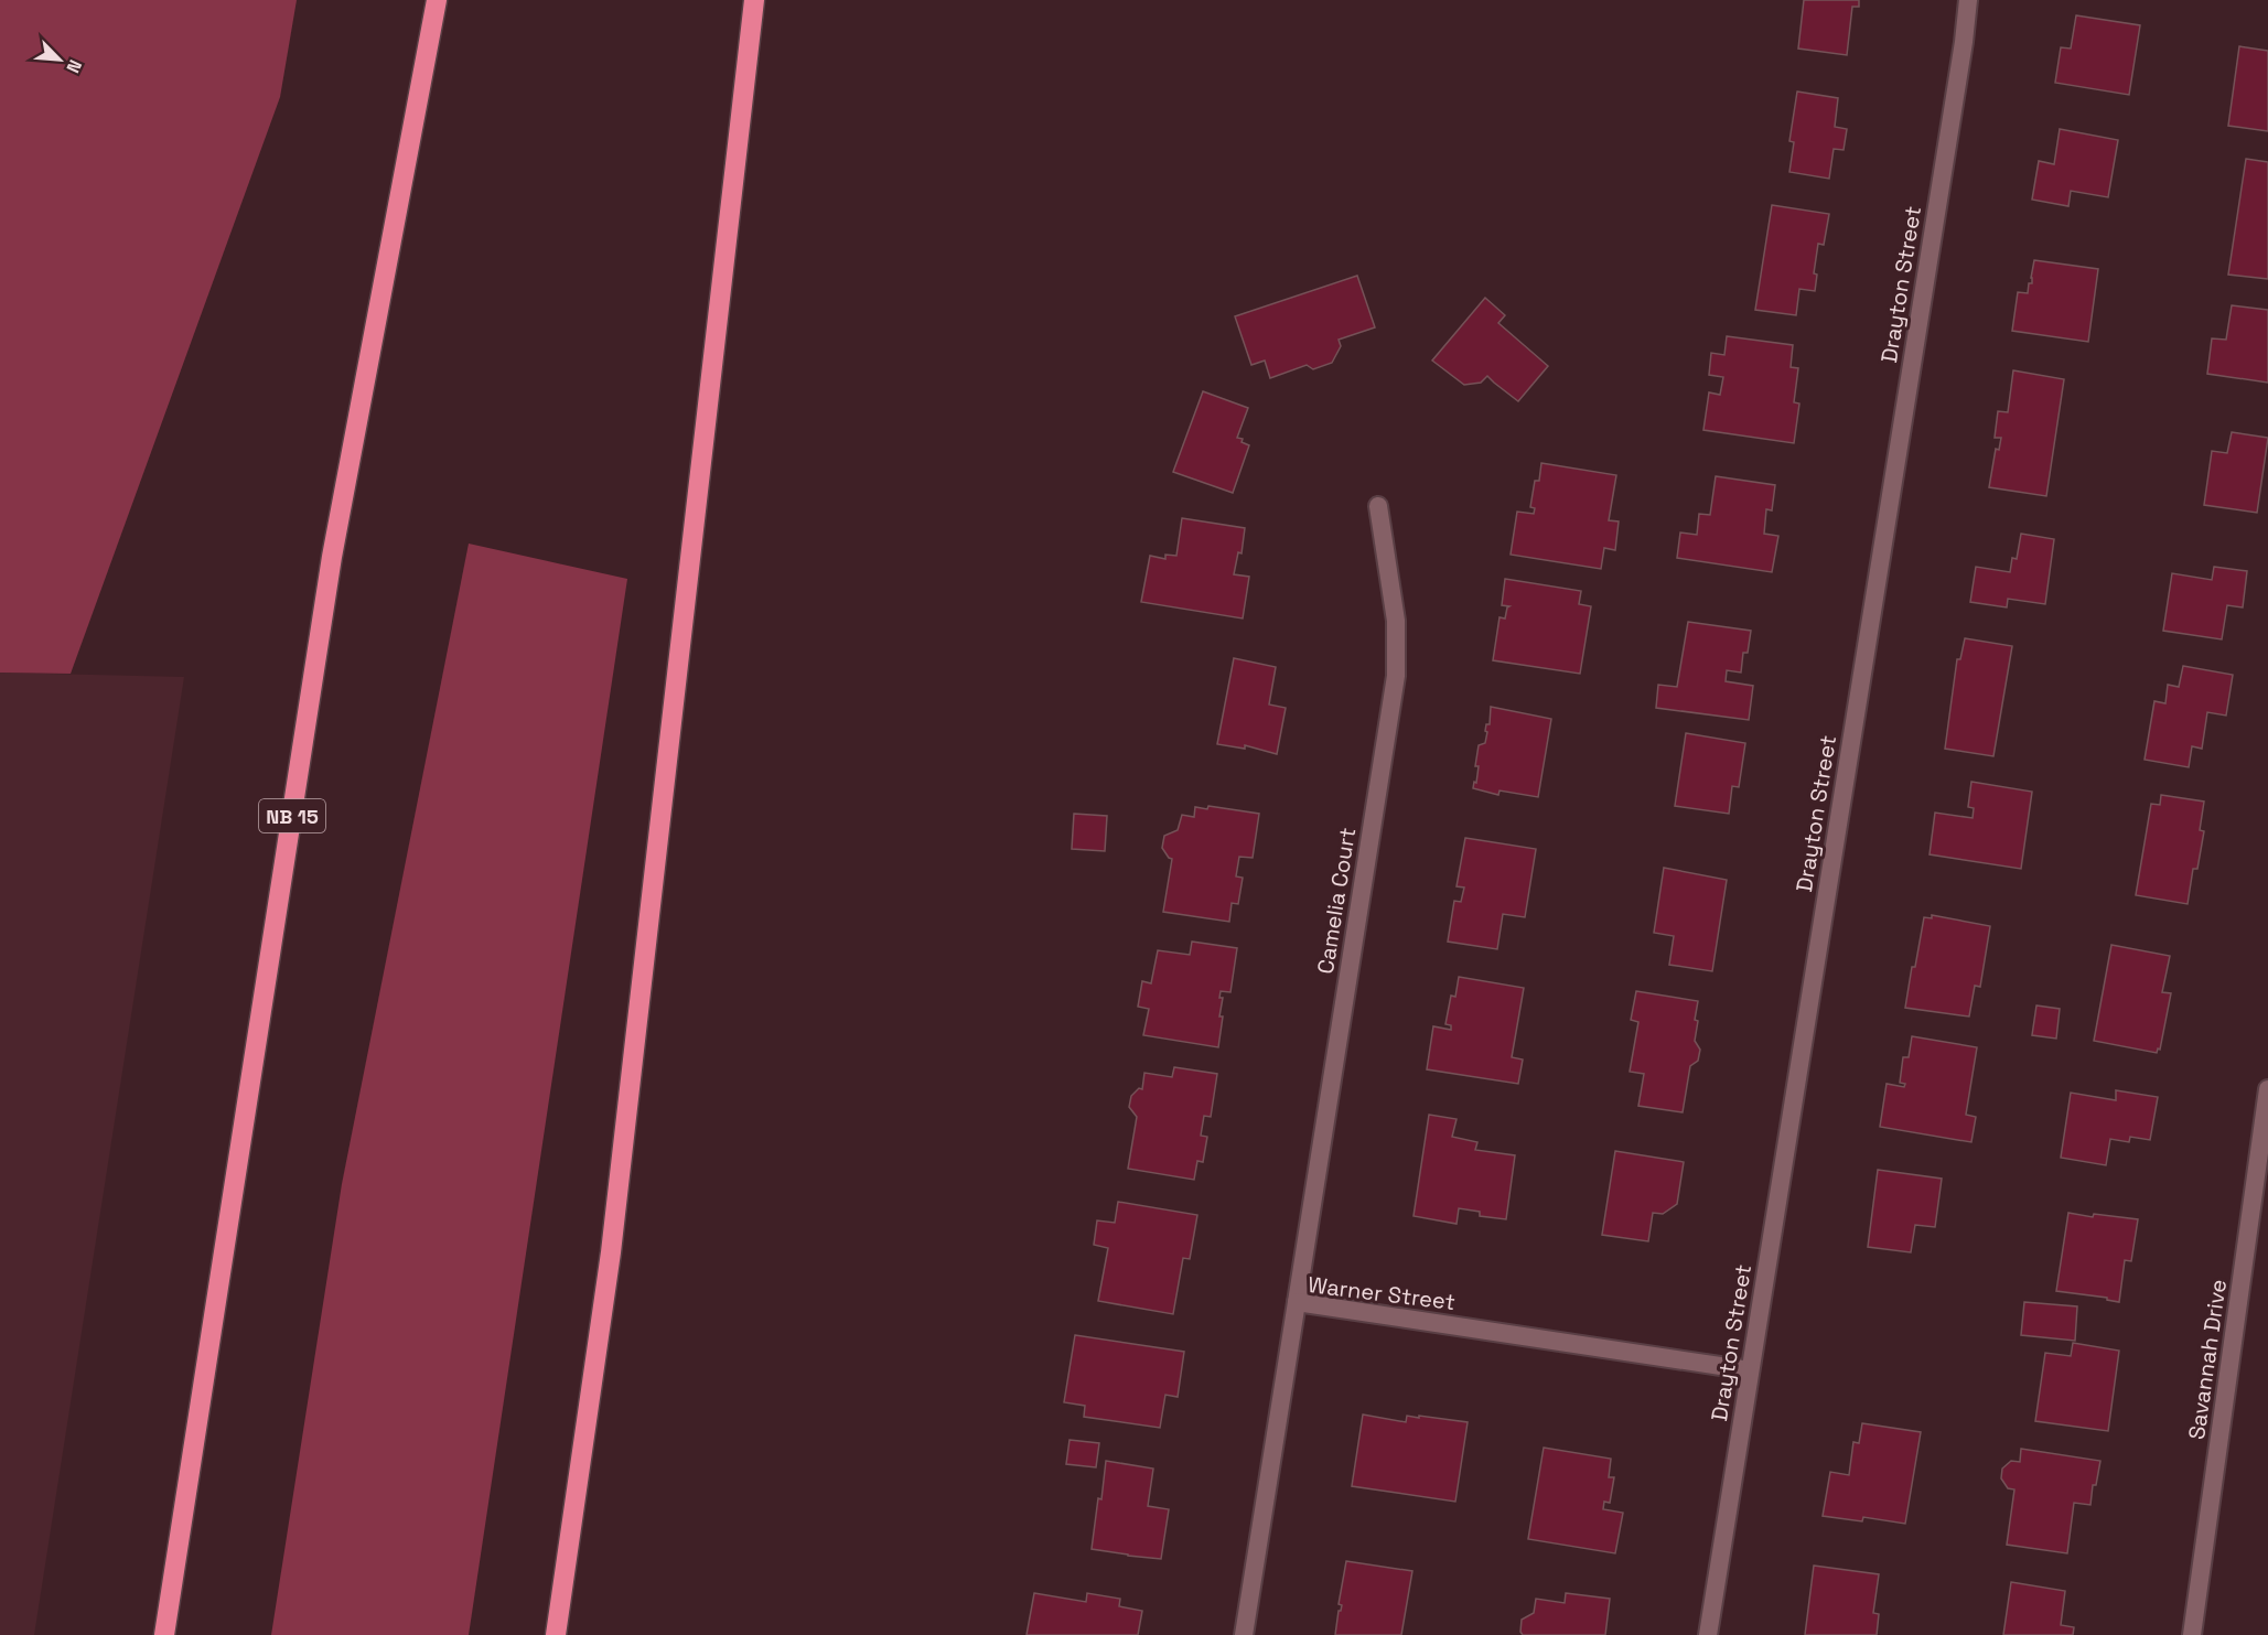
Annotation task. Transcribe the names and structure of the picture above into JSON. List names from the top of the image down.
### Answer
{
  "streets": {
    "highway": ["NB 15"],
    "street": [
      "Drayton Street",
      "Camelia Court",
      "Warner Street",
      "Savannah Drive"
    ]
  },
  "crossings": [
    ["Drayton Street", "Warner Street"],
    ["Camelia Court", "Warner Street"]
  ],
  "north": "bottom right"
}
